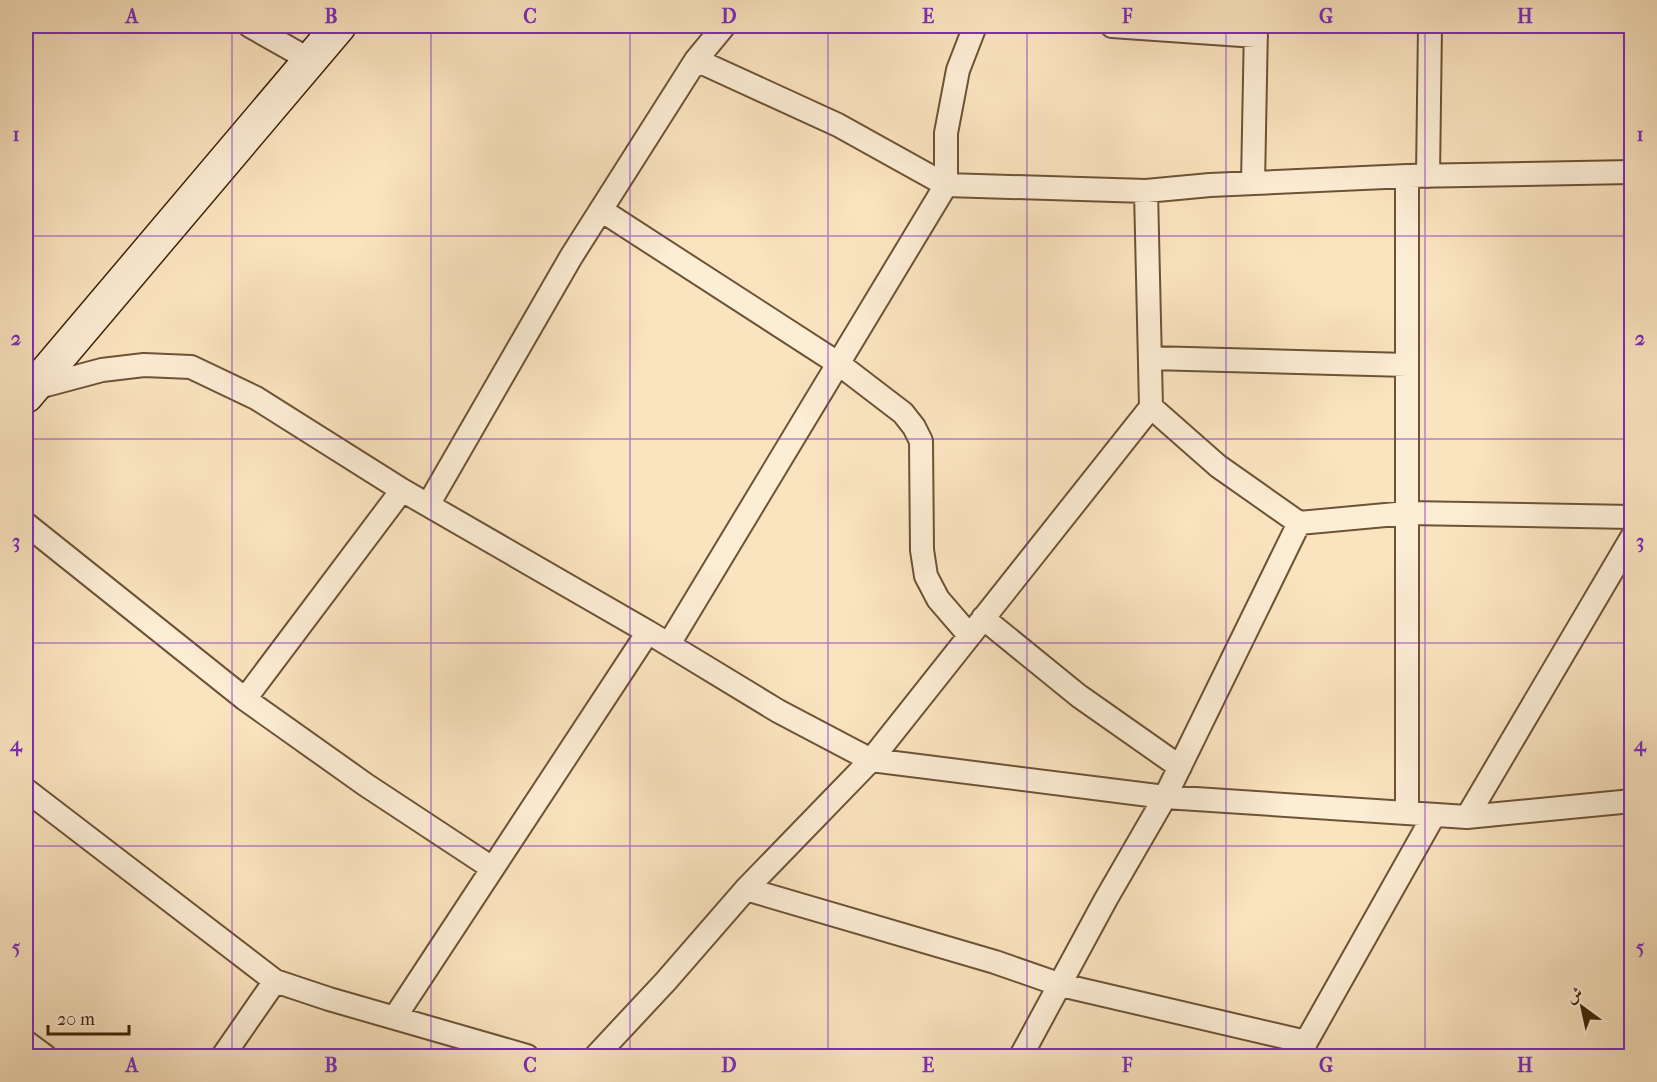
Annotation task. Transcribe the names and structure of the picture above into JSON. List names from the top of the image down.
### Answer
{
  "scale_bar": "20 m",
  "north": "top left",
  "grid": {
    "columns": [
      "A",
      "B",
      "C",
      "D",
      "E",
      "F",
      "G",
      "H"
    ],
    "rows": [
      "1",
      "2",
      "3",
      "4",
      "5"
    ]
  }
}
